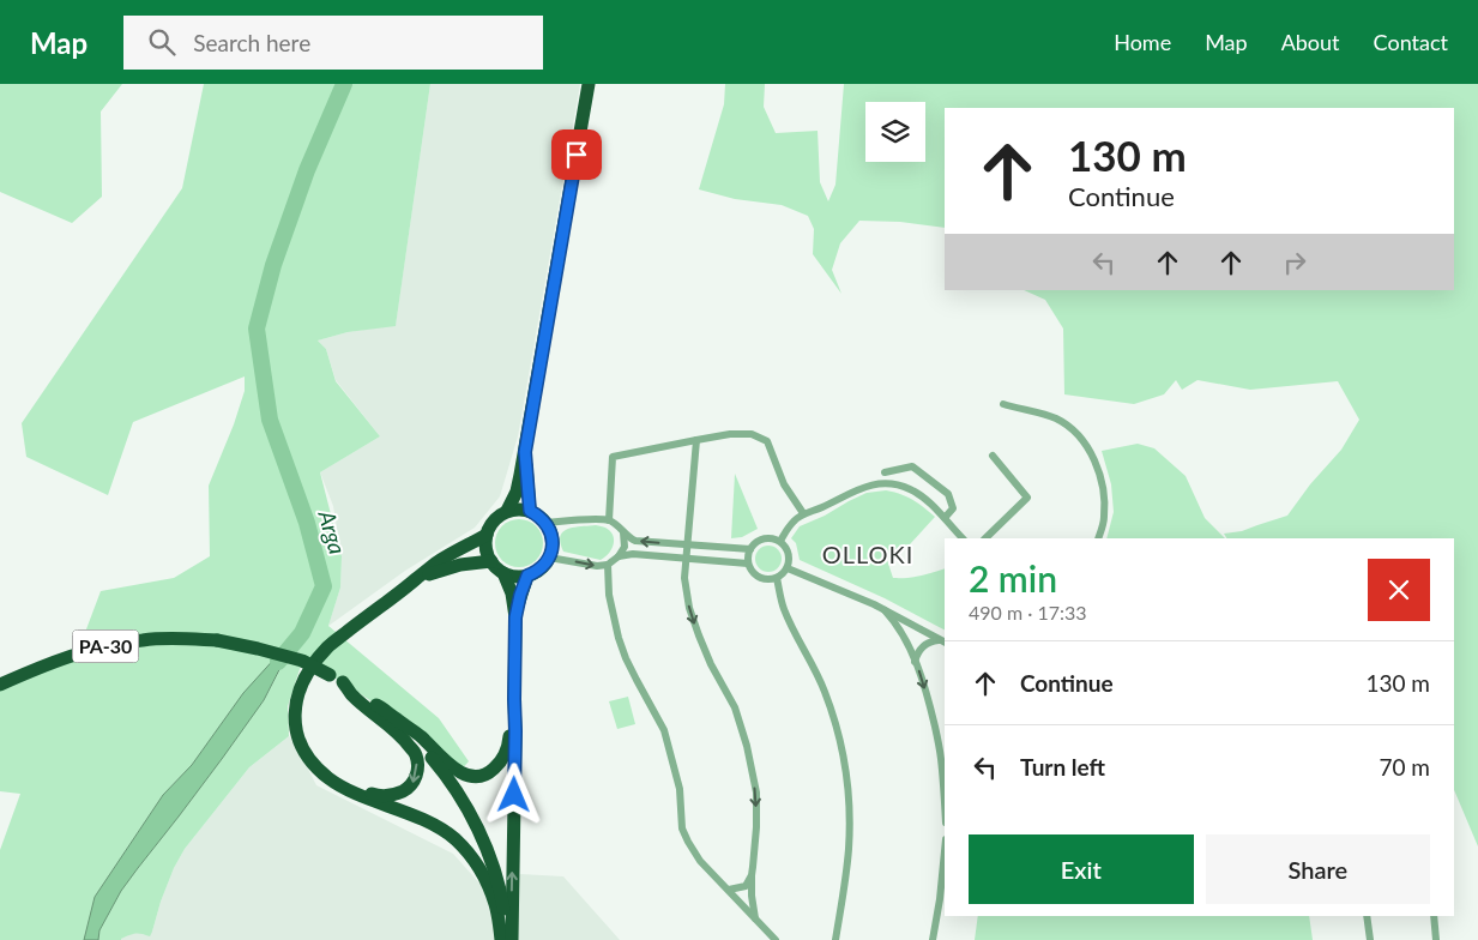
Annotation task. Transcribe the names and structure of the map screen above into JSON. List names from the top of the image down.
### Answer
{
  "streets": {
    "highway": ["PA-30"]
  },
  "districts": ["OLLOKI"],
  "water": ["Arga"],
  "page": {
    "header": "Map",
    "search": "Search here",
    "nav": [
      "Home",
      "Map",
      "About",
      "Contact"
    ],
    "turn": ["130 m", "Continue"],
    "heading": ["2 min", "490 m · 17:33"],
    "list": [
      {
        "name": "Continue",
        "value": "130 m"
      },
      {
        "name": "Turn left",
        "value": "70 m"
      }
    ],
    "buttons": ["Exit", "Share"]
  }
}
